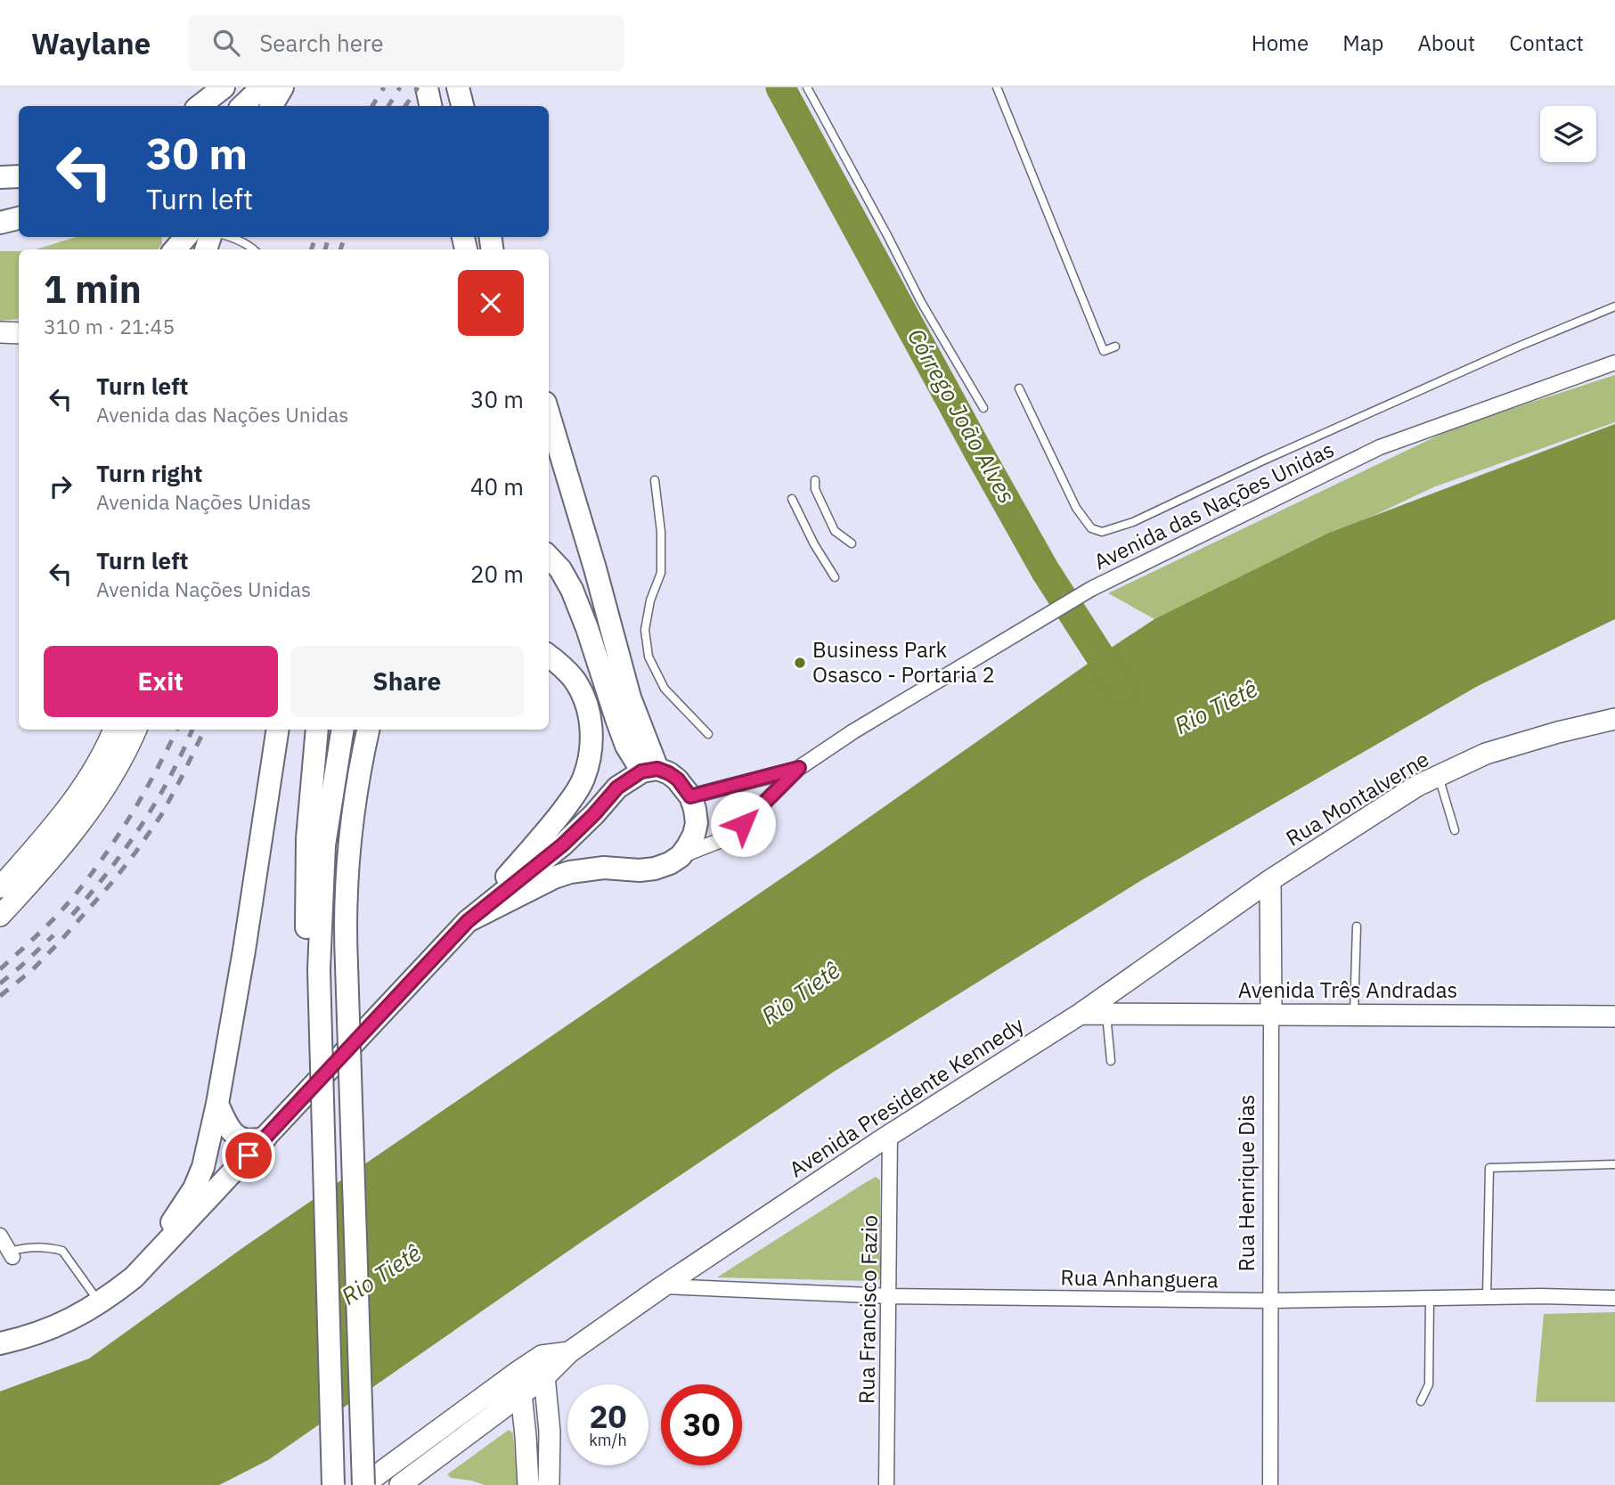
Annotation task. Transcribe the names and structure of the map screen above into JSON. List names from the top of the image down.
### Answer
{
  "streets": {
    "main road": [
      "Rua Montalverne",
      "Avenida Três Andradas",
      "Avenida Presidente Kennedy",
      "Rua Henrique Dias"
    ],
    "street": ["Avenida das Nações Unidas", "Rua Anhanguera", "Rua Francisco Fazio"]
  },
  "crossings": [
    ["Rua Montalverne", "Avenida Presidente Kennedy"],
    ["Rua Montalverne", "Rua Henrique Dias"],
    ["Avenida Três Andradas", "Avenida Presidente Kennedy"],
    ["Avenida Três Andradas", "Rua Henrique Dias"],
    ["Avenida Presidente Kennedy", "Rua Henrique Dias"],
    ["Avenida Presidente Kennedy", "Rua Anhanguera"],
    ["Avenida Presidente Kennedy", "Rua Francisco Fazio"],
    ["Rua Henrique Dias", "Rua Anhanguera"],
    ["Rua Anhanguera", "Rua Francisco Fazio"]
  ],
  "water": ["Córrego João Alves", "Rio Tietê"],
  "places": ["Business Park Osasco - Portaria 2"],
  "page": {
    "header": "Waylane",
    "search": "Search here",
    "nav": [
      "Home",
      "Map",
      "About",
      "Contact"
    ],
    "turn": ["30 m", "Turn left"],
    "heading": ["1 min", "310 m · 21:45"],
    "list": [
      {
        "name": "Turn left",
        "note": "Avenida das Nações Unidas",
        "value": "30 m"
      },
      {
        "name": "Turn right",
        "note": "Avenida Nações Unidas",
        "value": "40 m"
      },
      {
        "name": "Turn left",
        "note": "Avenida Nações Unidas",
        "value": "20 m"
      }
    ],
    "buttons": ["Exit", "Share"],
    "speed": "20 km/h",
    "limit": "30"
  }
}
